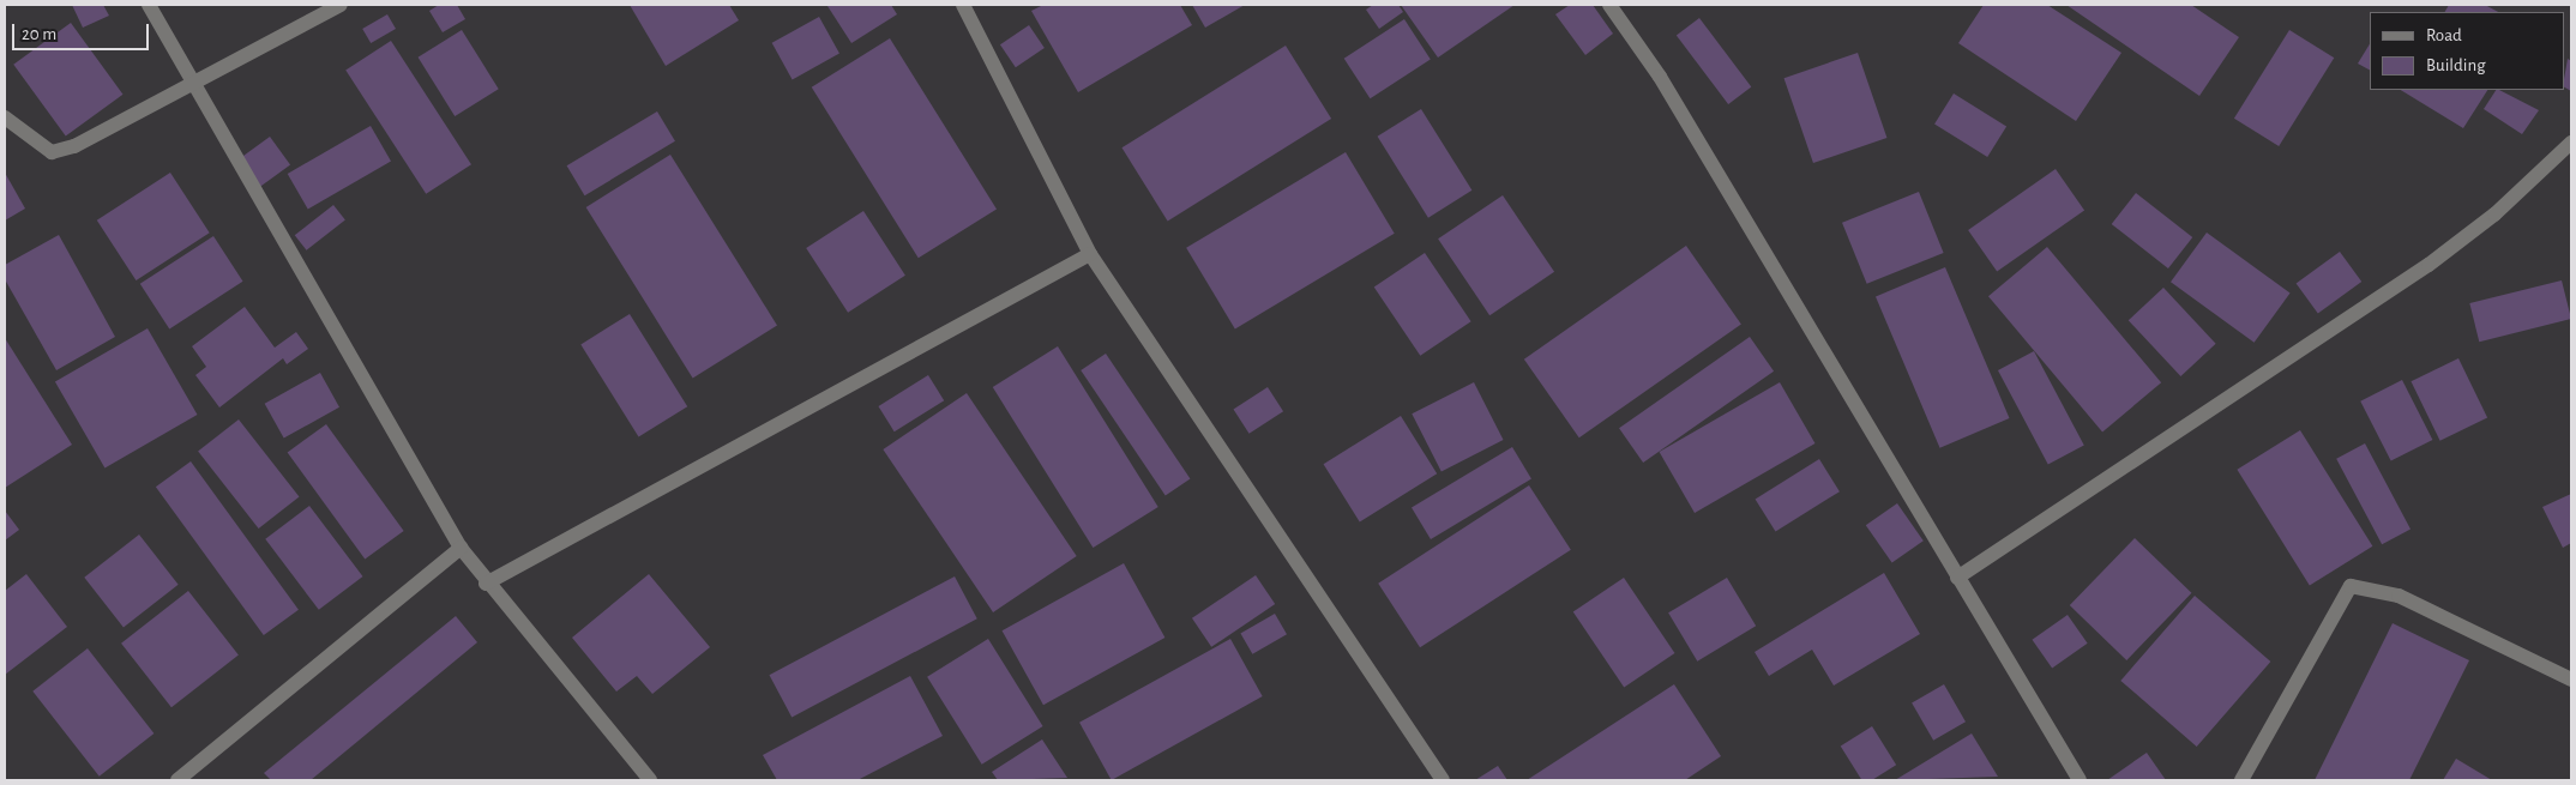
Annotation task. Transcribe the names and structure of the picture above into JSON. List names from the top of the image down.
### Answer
{
  "legend": ["Road", "Building"],
  "scale_bar": "20 m"
}
